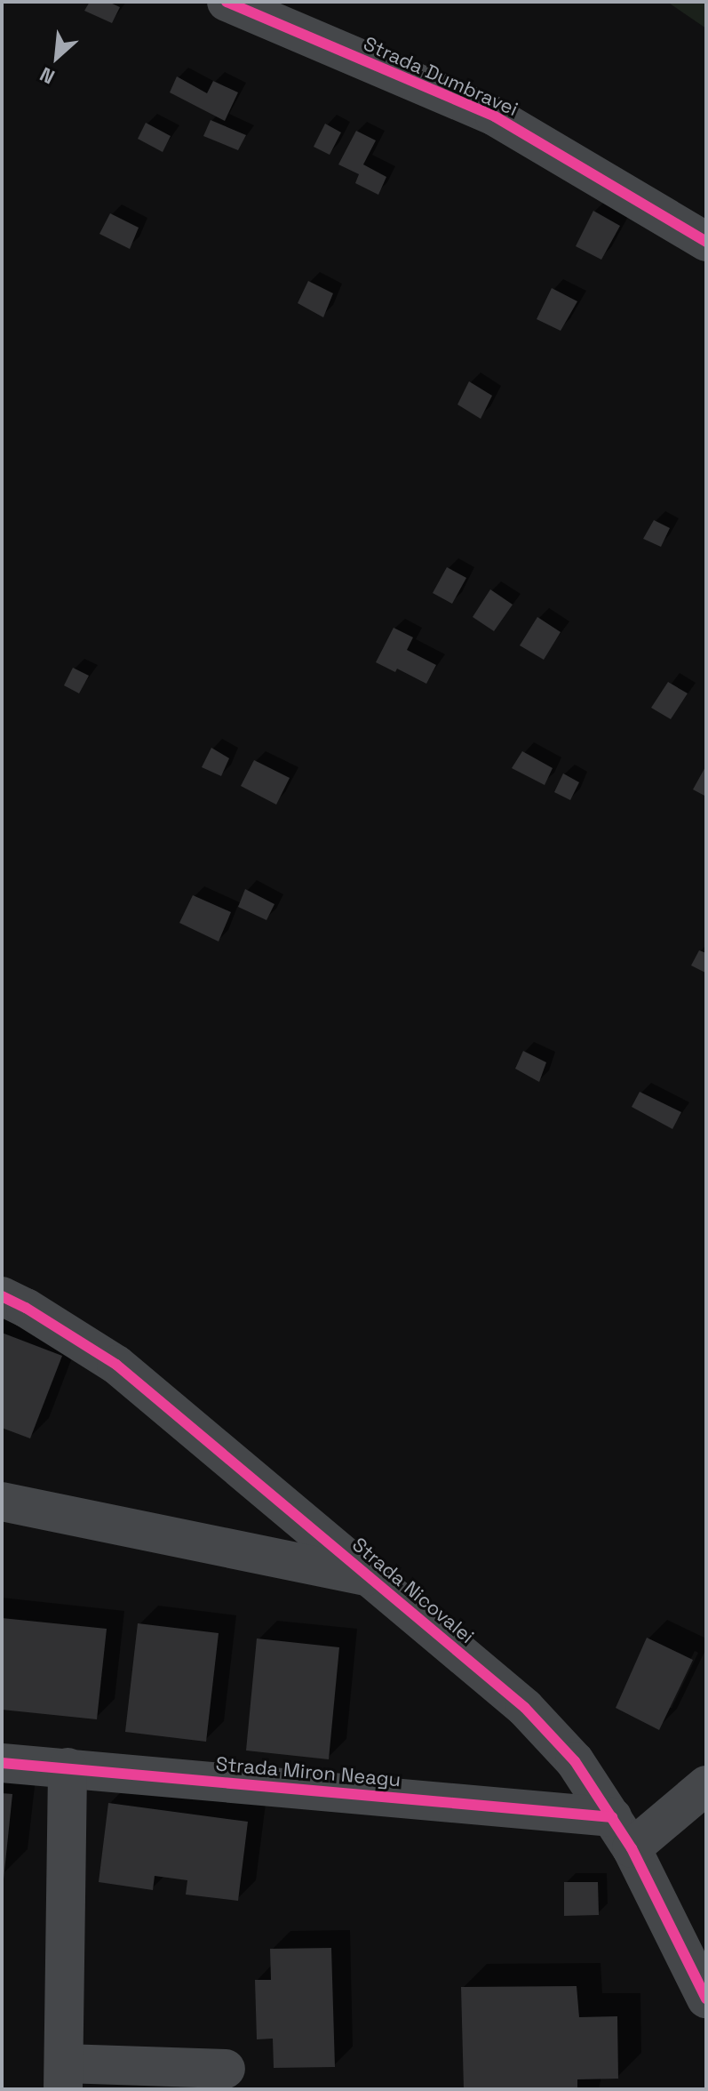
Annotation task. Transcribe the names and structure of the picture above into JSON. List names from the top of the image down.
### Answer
{
  "streets": {
    "street": ["Strada Dumbravei", "Strada Nicovalei", "Strada Miron Neagu"]
  },
  "crossings": [
    ["Strada Nicovalei", "Strada Miron Neagu"]
  ],
  "north": "bottom left"
}
